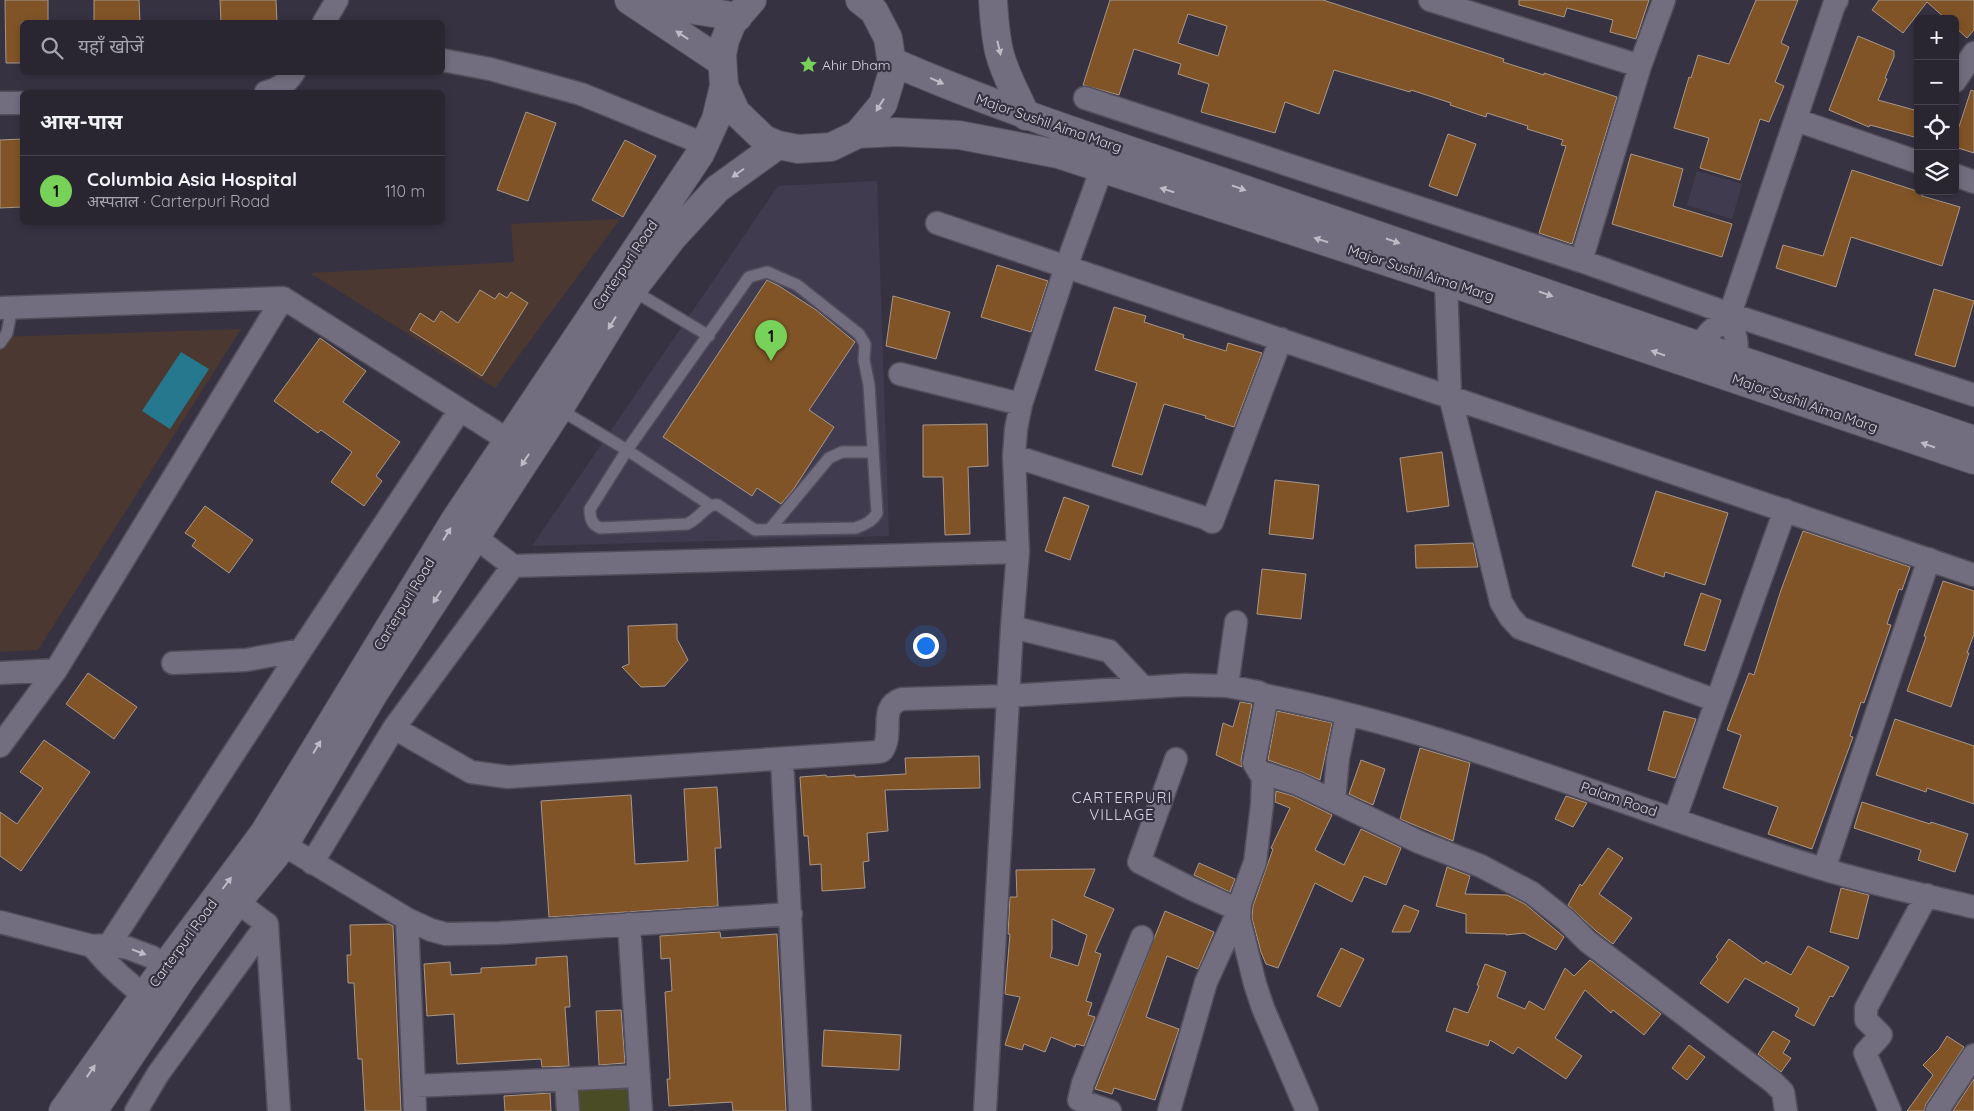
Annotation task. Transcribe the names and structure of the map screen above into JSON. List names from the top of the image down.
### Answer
{
  "streets": {
    "main road": ["Major Sushil Aima Marg", "Carterpuri Road"],
    "street": ["Palam Road"]
  },
  "districts": ["CARTERPURI VILLAGE"],
  "places": {
    "place": ["Ahir Dham"]
  },
  "page": {
    "map_buttons": ["+", "−"],
    "search": "यहाँ खोजें",
    "heading": "आस-पास",
    "list": [
      {
        "mark": "1",
        "name": "Columbia Asia Hospital",
        "note": "अस्पताल · Carterpuri Road",
        "value": "110 m"
      }
    ],
    "pins": "1"
  }
}
